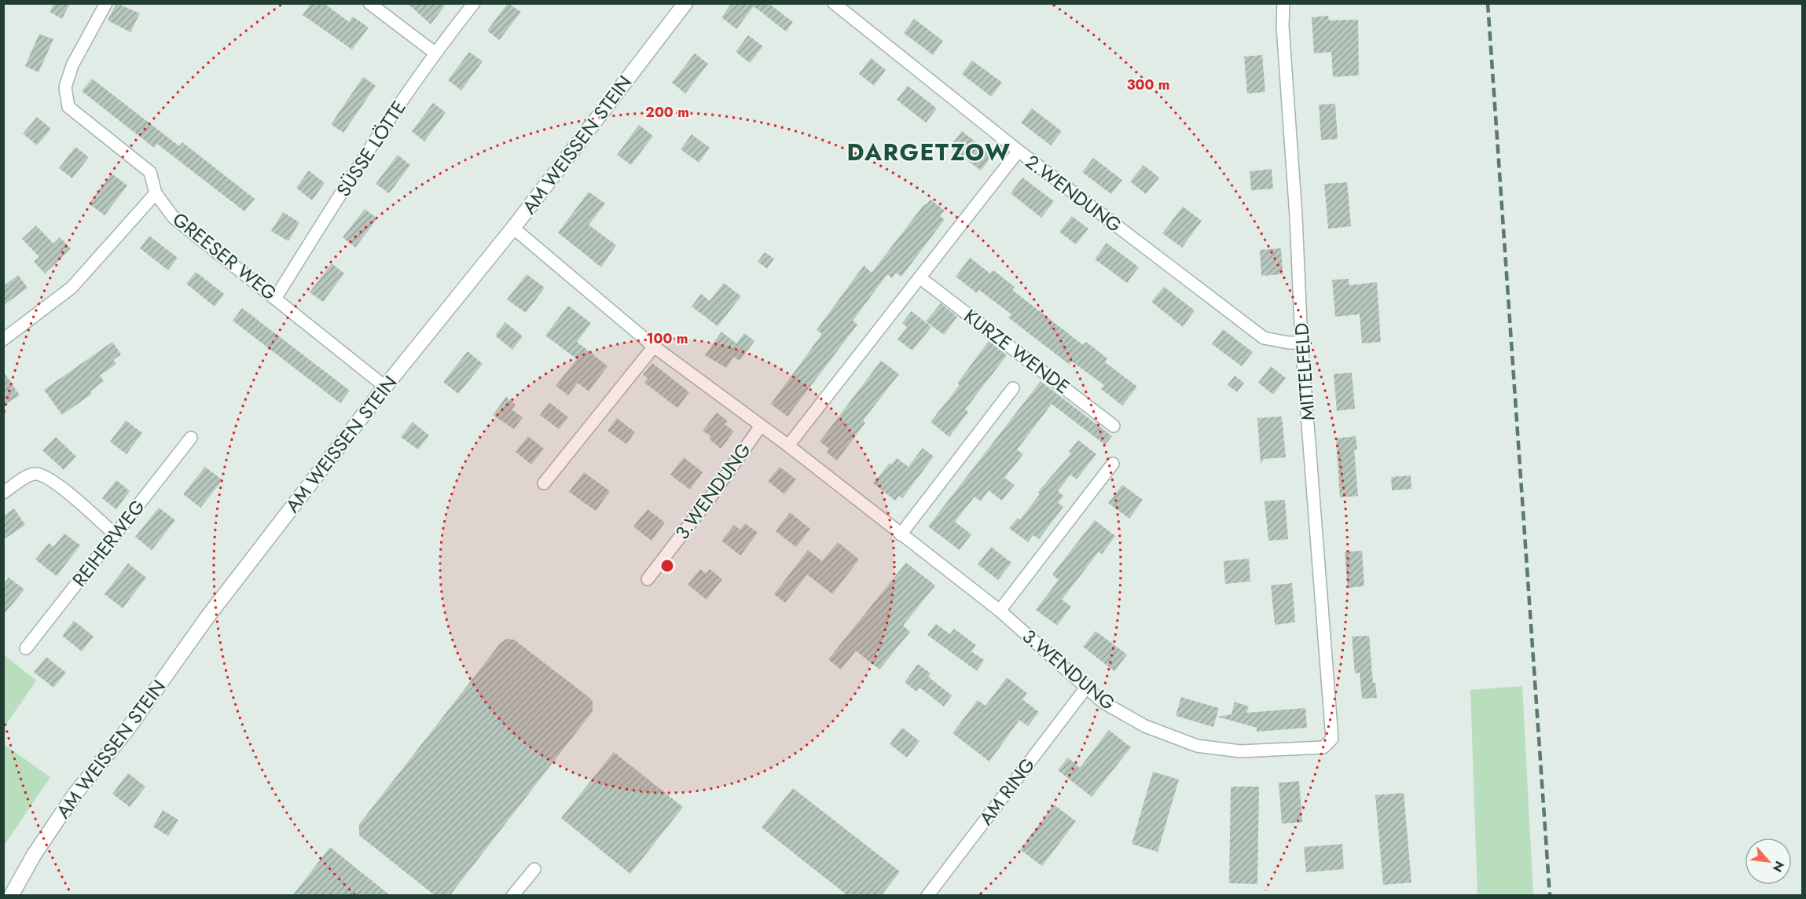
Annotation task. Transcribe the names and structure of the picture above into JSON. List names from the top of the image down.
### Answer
{
  "streets": {
    "street": [
      "AM WEISSEN STEIN",
      "SÜSSE LÖTTE",
      "2.WENDUNG",
      "GREESER WEG",
      "KURZE WENDE",
      "MITTELFELD",
      "3.WENDUNG",
      "REIHERWEG",
      "AM RING"
    ]
  },
  "crossings": [
    ["AM WEISSEN STEIN", "GREESER WEG"],
    ["AM WEISSEN STEIN", "3.WENDUNG"],
    ["SÜSSE LÖTTE", "GREESER WEG"],
    ["2.WENDUNG", "MITTELFELD"],
    ["MITTELFELD", "3.WENDUNG"],
    ["3.WENDUNG", "AM RING"]
  ],
  "districts": ["DARGETZOW"],
  "north": "bottom right",
  "rings": ["300 m", "200 m", "100 m"]
}
